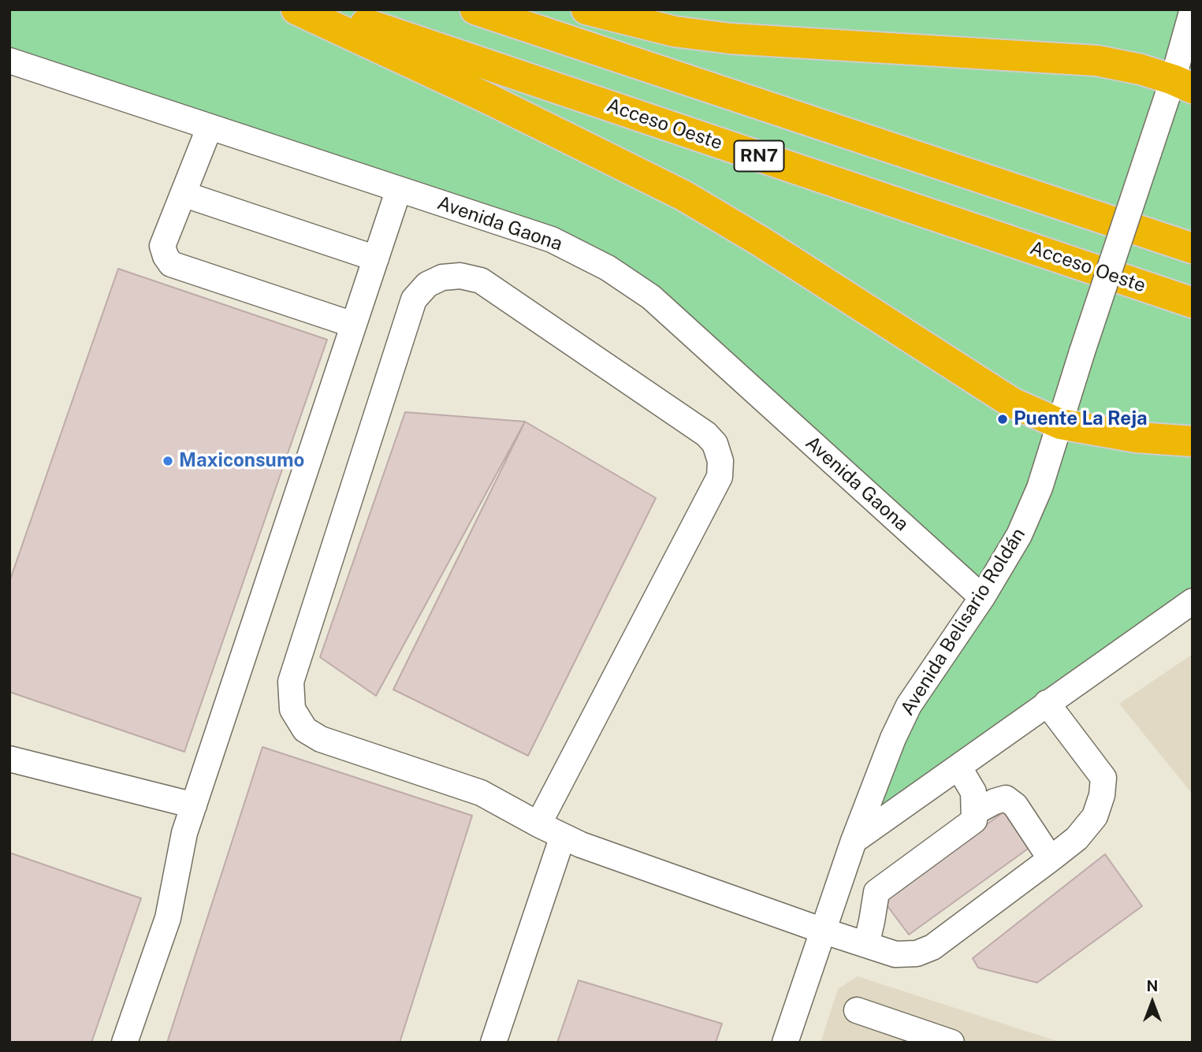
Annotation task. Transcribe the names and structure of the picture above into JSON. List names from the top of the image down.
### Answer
{
  "streets": {
    "highway": ["Acceso Oeste", "RN7"],
    "street": ["Avenida Gaona", "Avenida Belisario Roldán"]
  },
  "crossings": [
    ["Avenida Gaona", "Avenida Belisario Roldán"]
  ],
  "places": ["Puente La Reja", "Maxiconsumo"],
  "north": "top"
}
